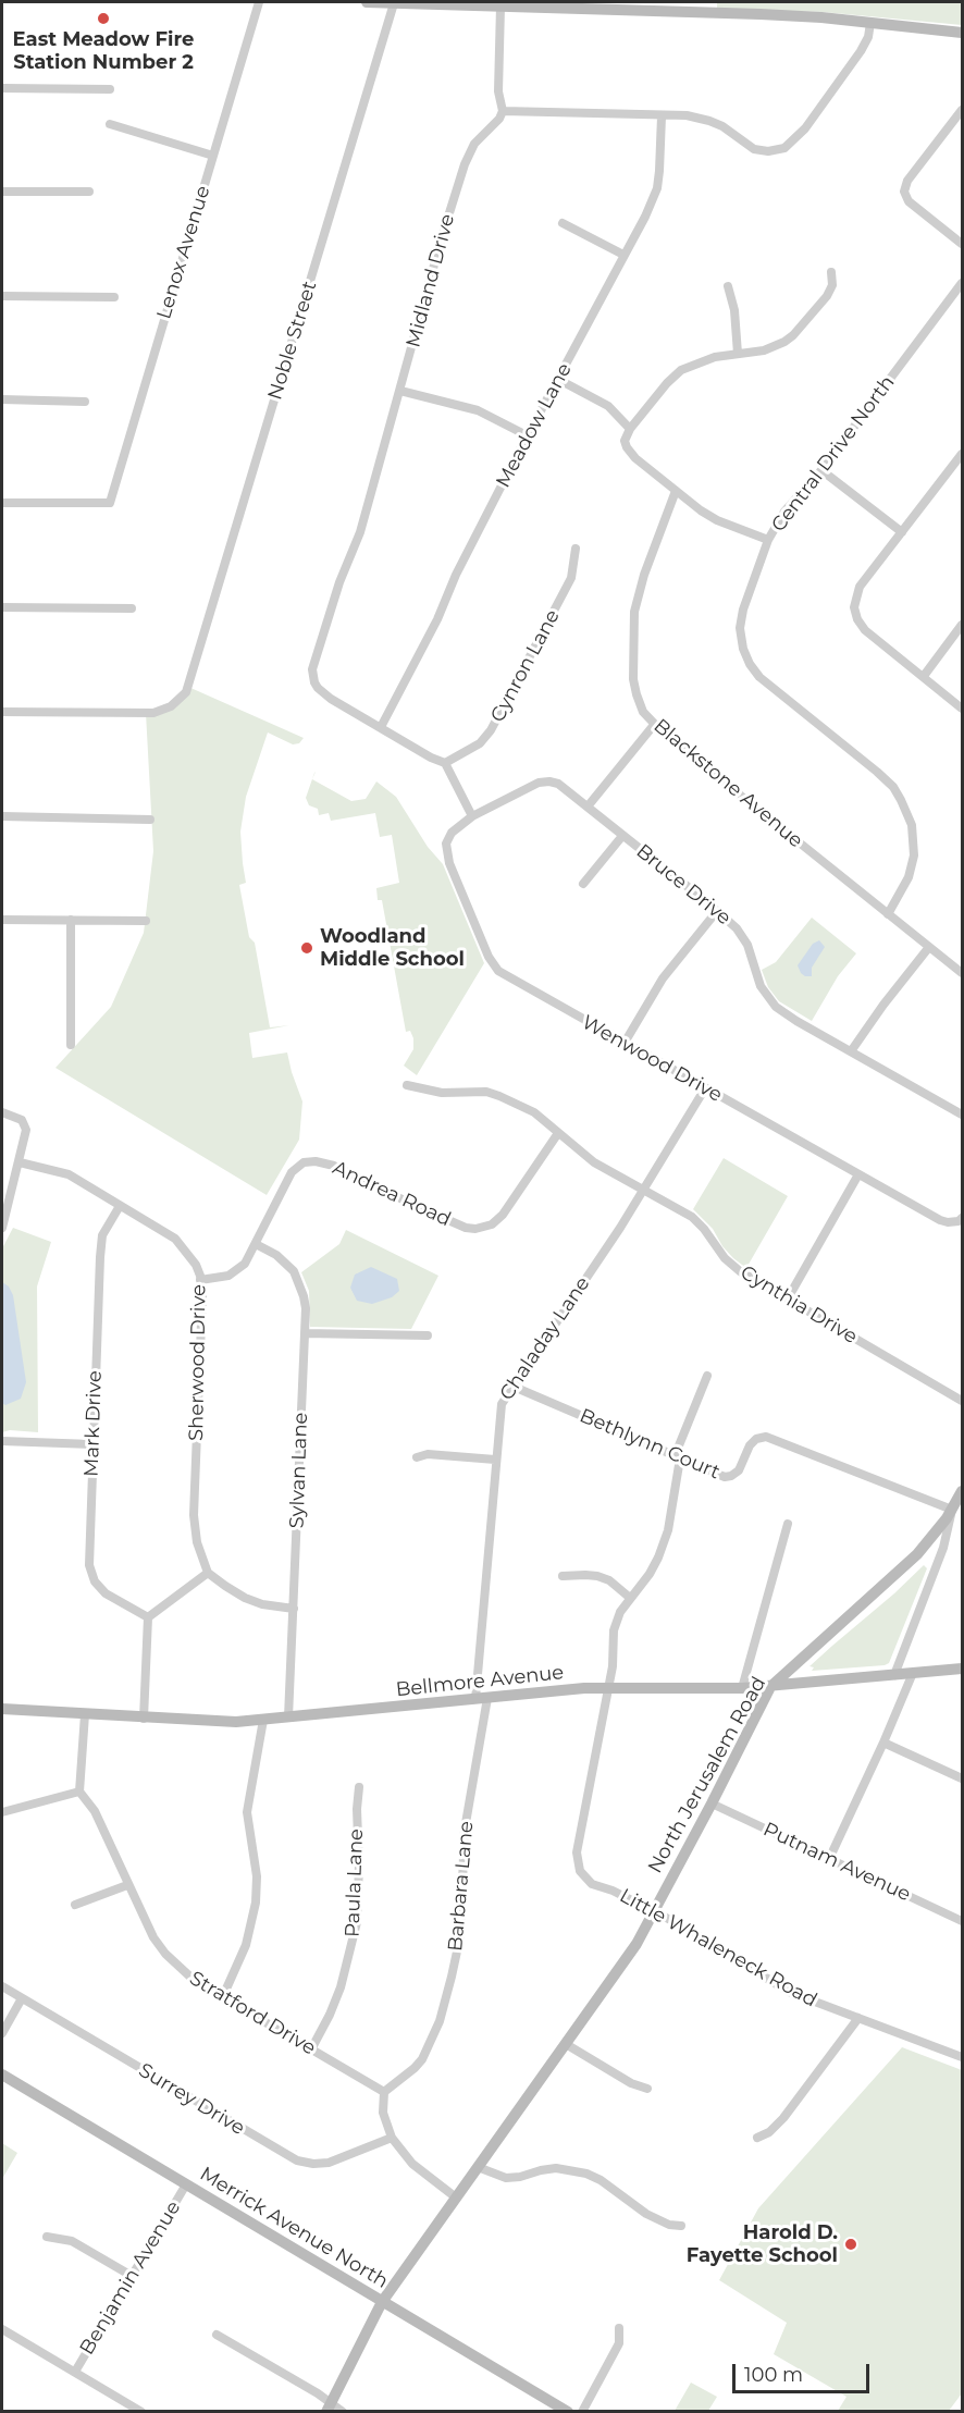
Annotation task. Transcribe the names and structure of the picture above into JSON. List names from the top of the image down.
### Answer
{
  "streets": {
    "main road": ["Bellmore Avenue", "North Jerusalem Road", "Merrick Avenue North"],
    "street": [
      "Lenox Avenue",
      "Midland Drive",
      "Noble Street",
      "Meadow Lane",
      "Central Drive North",
      "Cynron Lane",
      "Blackstone Avenue",
      "Bruce Drive",
      "Wenwood Drive",
      "Andrea Road",
      "Cynthia Drive",
      "Chaladay Lane",
      "Sherwood Drive",
      "Mark Drive",
      "Bethlynn Court",
      "Sylvan Lane",
      "Putnam Avenue",
      "Paula Lane",
      "Barbara Lane",
      "Little Whaleneck Road",
      "Stratford Drive",
      "Surrey Drive",
      "Benjamin Avenue"
    ]
  },
  "crossings": [
    ["Midland Drive", "Meadow Lane"],
    ["Midland Drive", "Cynron Lane"],
    ["Central Drive North", "Blackstone Avenue"],
    ["Bruce Drive", "Wenwood Drive"],
    ["Wenwood Drive", "Chaladay Lane"],
    ["Andrea Road", "Cynthia Drive"],
    ["Andrea Road", "Sherwood Drive"],
    ["Andrea Road", "Sylvan Lane"],
    ["Cynthia Drive", "Chaladay Lane"],
    ["Chaladay Lane", "Bethlynn Court"],
    ["Chaladay Lane", "Bellmore Avenue"],
    ["Chaladay Lane", "Barbara Lane"],
    ["Sherwood Drive", "Mark Drive"],
    ["Bethlynn Court", "North Jerusalem Road"],
    ["Bethlynn Court", "Little Whaleneck Road"],
    ["Sylvan Lane", "Bellmore Avenue"],
    ["Bellmore Avenue", "North Jerusalem Road"],
    ["Bellmore Avenue", "Barbara Lane"],
    ["Bellmore Avenue", "Little Whaleneck Road"],
    ["North Jerusalem Road", "Putnam Avenue"],
    ["North Jerusalem Road", "Little Whaleneck Road"],
    ["North Jerusalem Road", "Merrick Avenue North"],
    ["Paula Lane", "Stratford Drive"],
    ["Barbara Lane", "Stratford Drive"],
    ["Merrick Avenue North", "Benjamin Avenue"]
  ],
  "places": ["East Meadow Fire Station Number 2", "Woodland Middle School", "Harold D. Fayette School"],
  "scale_bar": "100 m"
}
